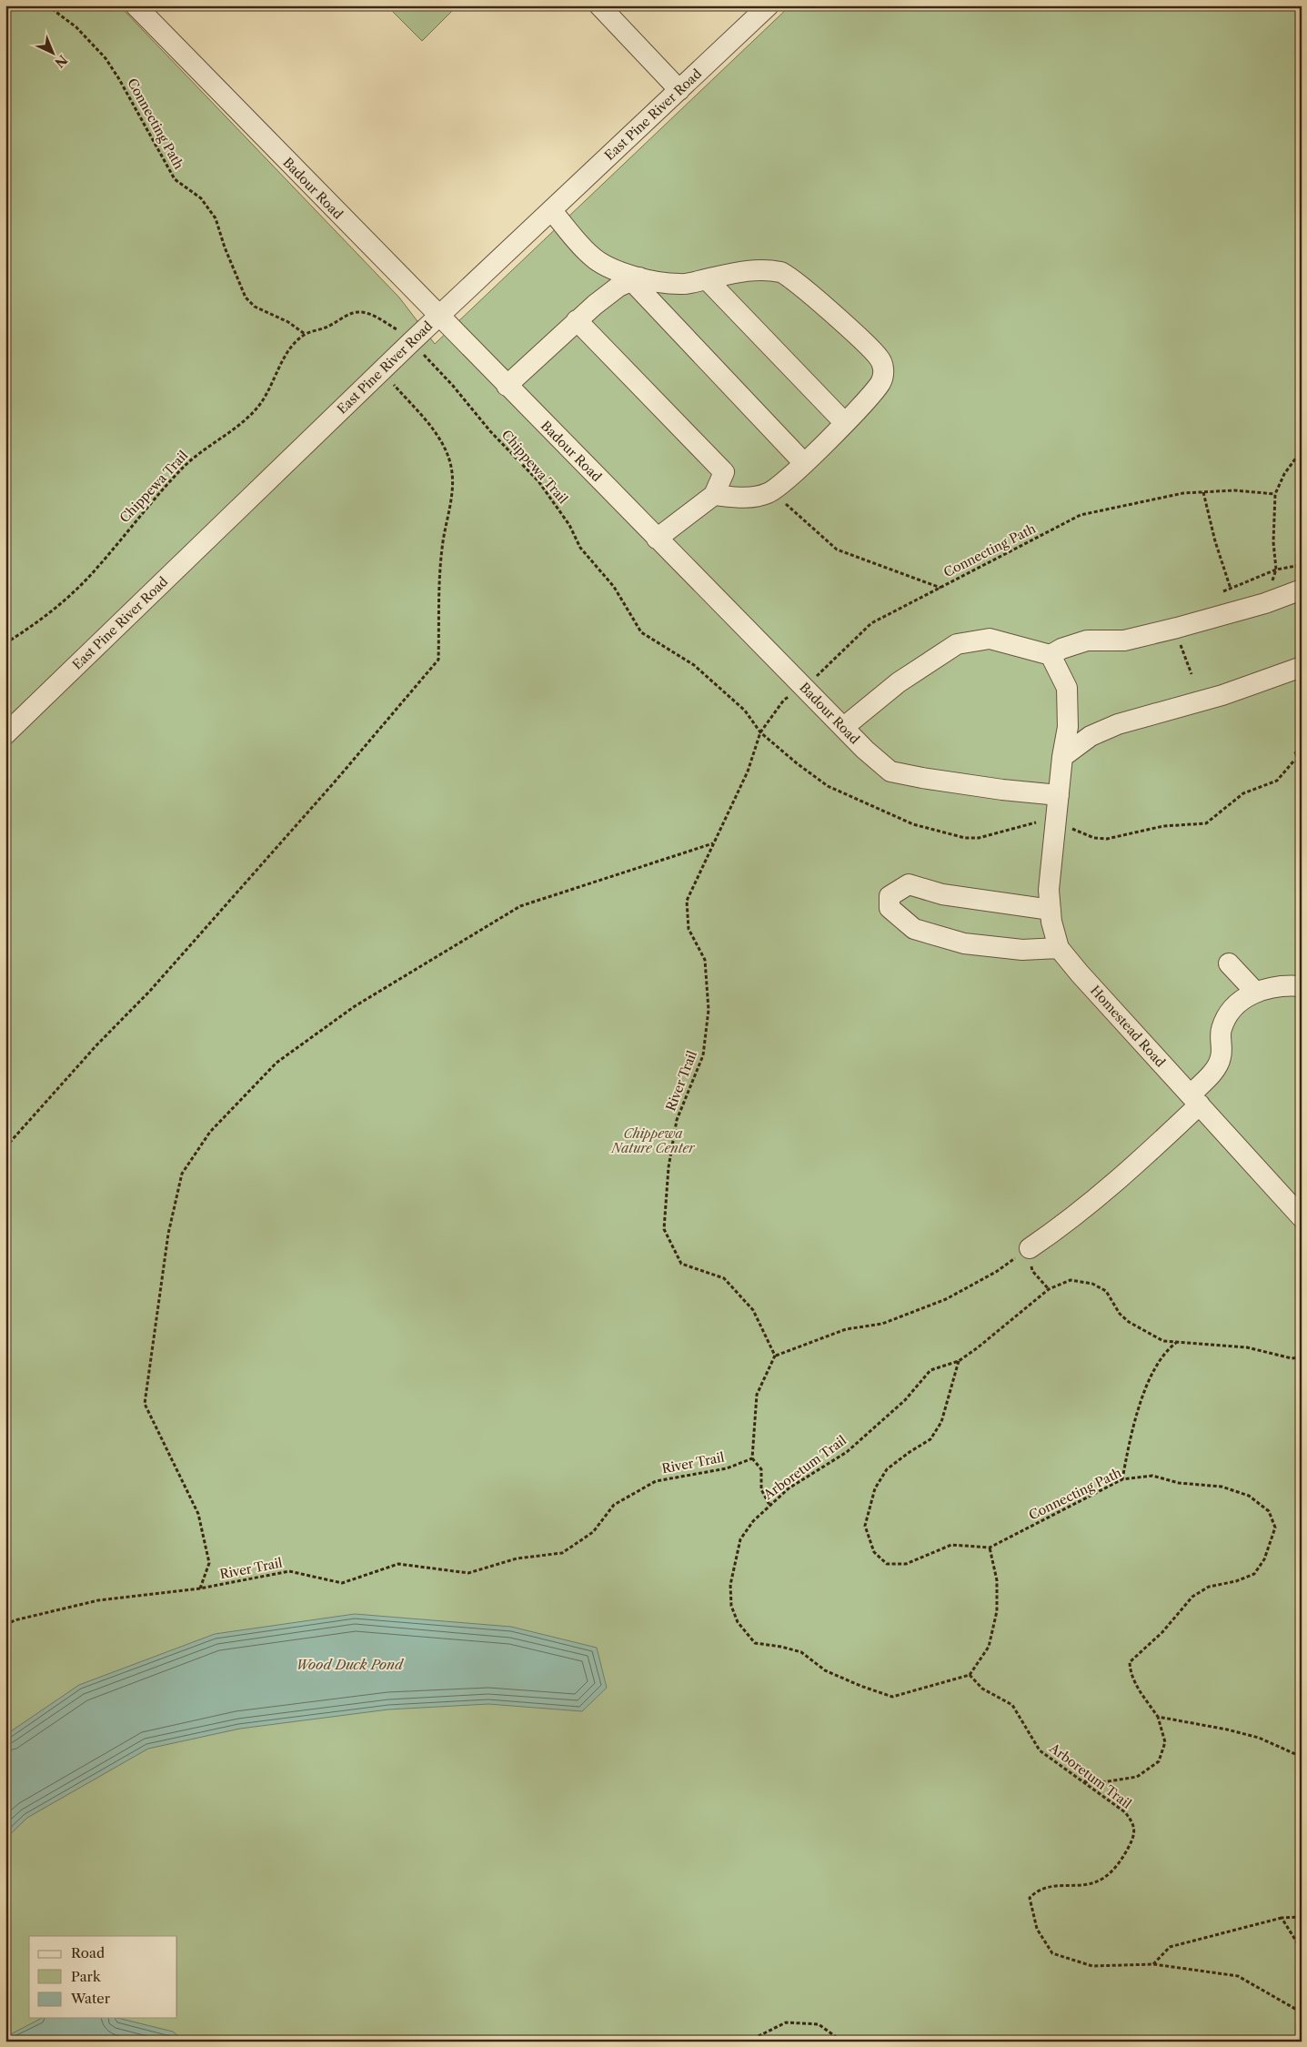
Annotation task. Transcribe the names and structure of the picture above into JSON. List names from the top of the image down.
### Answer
{
  "streets": {
    "street": ["East Pine River Road", "Badour Road", "Homestead Road"],
    "path": [
      "Connecting Path",
      "Chippewa Trail",
      "River Trail",
      "Arboretum Trail"
    ]
  },
  "crossings": [
    ["East Pine River Road", "Badour Road"],
    ["Connecting Path", "Badour Road"],
    ["Connecting Path", "Chippewa Trail"],
    ["Connecting Path", "River Trail"],
    ["Connecting Path", "Arboretum Trail"],
    ["Badour Road", "Homestead Road"],
    ["Chippewa Trail", "River Trail"]
  ],
  "water": ["Wood Duck Pond"],
  "parks": ["Chippewa Nature Center"],
  "legend": ["Road", "Park", "Water"],
  "north": "bottom right"
}
